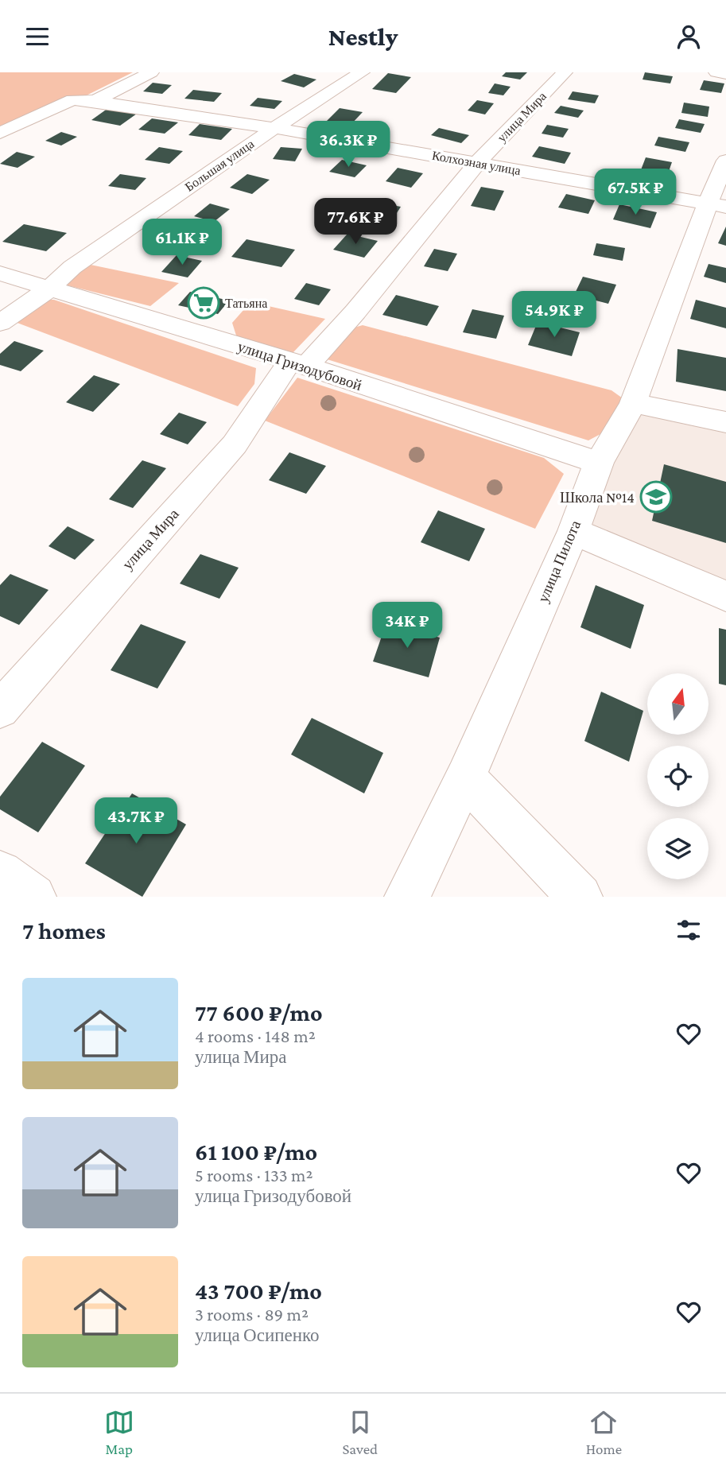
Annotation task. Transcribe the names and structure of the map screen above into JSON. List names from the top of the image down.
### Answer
{
  "streets": {
    "street": [
      "улица Мира",
      "Колхозная улица",
      "Большая улица",
      "улица Гризодубовой",
      "улица Пилота"
    ]
  },
  "crossings": [
    ["улица Мира", "Колхозная улица"],
    ["улица Мира", "улица Гризодубовой"],
    ["Колхозная улица", "Большая улица"],
    ["Колхозная улица", "улица Пилота"],
    ["Большая улица", "улица Гризодубовой"],
    ["улица Гризодубовой", "улица Пилота"]
  ],
  "places": {
    "supermarket": ["Татьяна"],
    "school or university": ["Школа №14"]
  },
  "north": "top",
  "page": {
    "header": "Nestly",
    "price": [
      "36.3K ₽",
      "67.5K ₽",
      "77.6K ₽",
      "61.1K ₽",
      "54.9K ₽",
      "34K ₽",
      "43.7K ₽"
    ],
    "heading": "7 homes",
    "list": [
      {
        "name": "77 600 ₽/mo",
        "note": "4 rooms · 148 m² · улица Мира"
      },
      {
        "name": "61 100 ₽/mo",
        "note": "5 rooms · 133 m² · улица Гризодубовой"
      },
      {
        "name": "43 700 ₽/mo",
        "note": "3 rooms · 89 m² · улица Осипенко"
      }
    ],
    "tabs": ["Map", "Saved", "Home"]
  }
}
